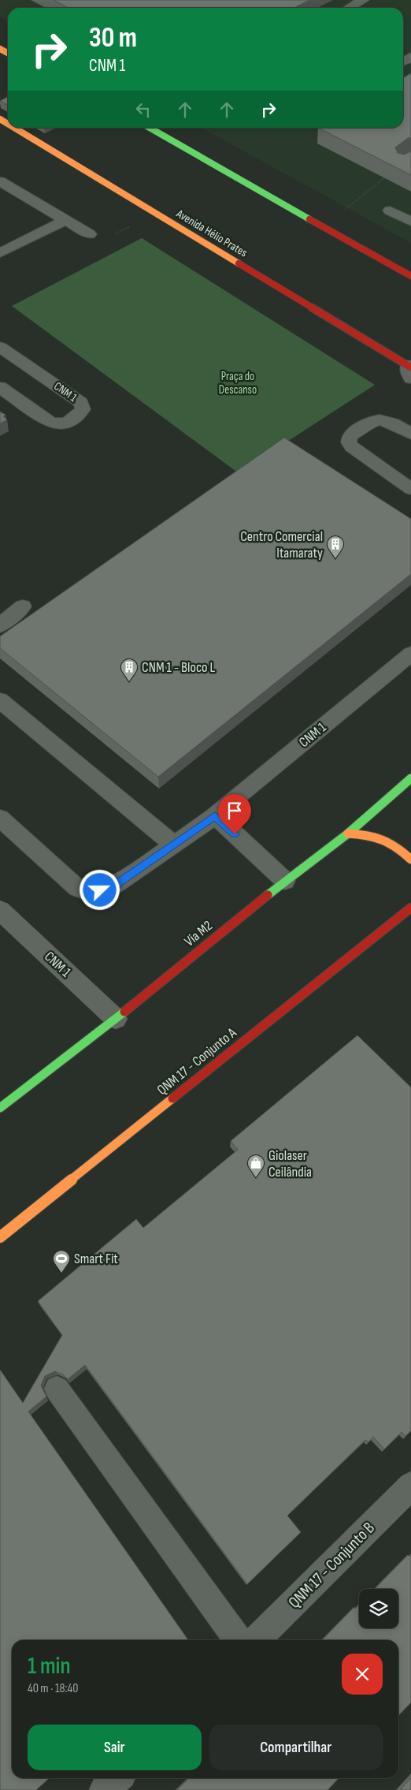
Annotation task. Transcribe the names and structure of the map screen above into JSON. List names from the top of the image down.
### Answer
{
  "streets": {
    "main road": ["Avenida Hélio Prates", "Via M2", "QNM 17 - Conjunto A"],
    "street": ["CNM 1", "QNM 17 - Conjunto B"]
  },
  "crossings": [
    ["CNM 1", "Via M2"]
  ],
  "parks": ["Praça do Descanso"],
  "places": {
    "building": ["Centro Comercial Itamaraty", "CNM 1 - Bloco L"],
    "shop": ["Giolaser Ceilândia"],
    "sports": ["Smart Fit"]
  },
  "page": {
    "turn": ["30 m", "CNM 1"],
    "heading": ["1 min", "40 m · 18:40"],
    "buttons": ["Sair", "Compartilhar"]
  }
}
